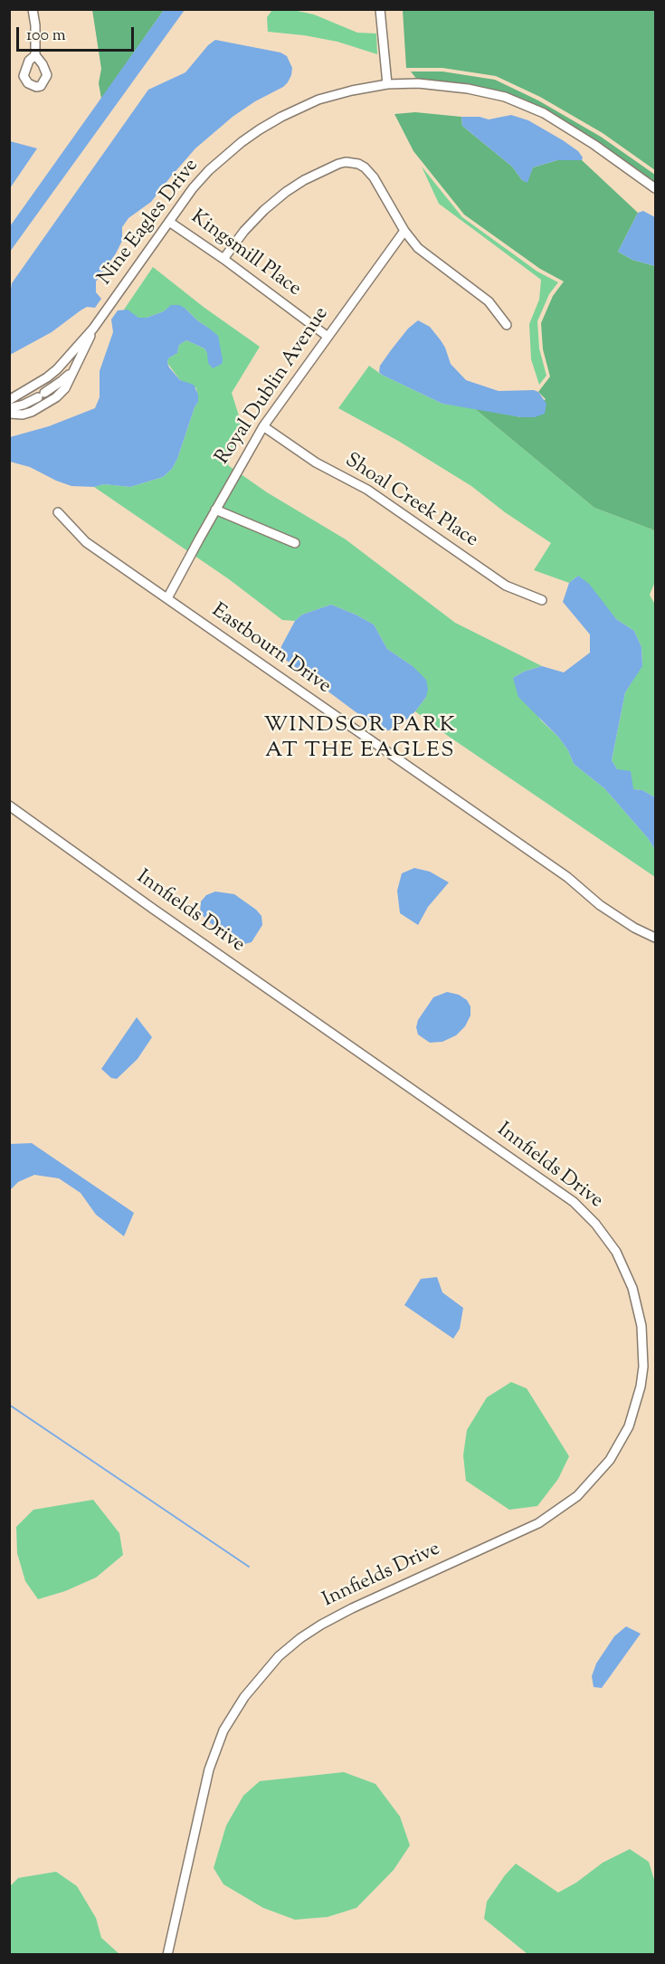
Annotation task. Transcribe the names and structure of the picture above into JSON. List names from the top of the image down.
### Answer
{
  "streets": {
    "street": [
      "Nine Eagles Drive",
      "Kingsmill Place",
      "Royal Dublin Avenue",
      "Shoal Creek Place",
      "Eastbourn Drive",
      "Innfields Drive"
    ]
  },
  "crossings": [
    ["Nine Eagles Drive", "Kingsmill Place"],
    ["Kingsmill Place", "Royal Dublin Avenue"],
    ["Royal Dublin Avenue", "Shoal Creek Place"],
    ["Royal Dublin Avenue", "Eastbourn Drive"]
  ],
  "districts": ["WINDSOR PARK AT THE EAGLES"],
  "scale_bar": "100 m"
}
